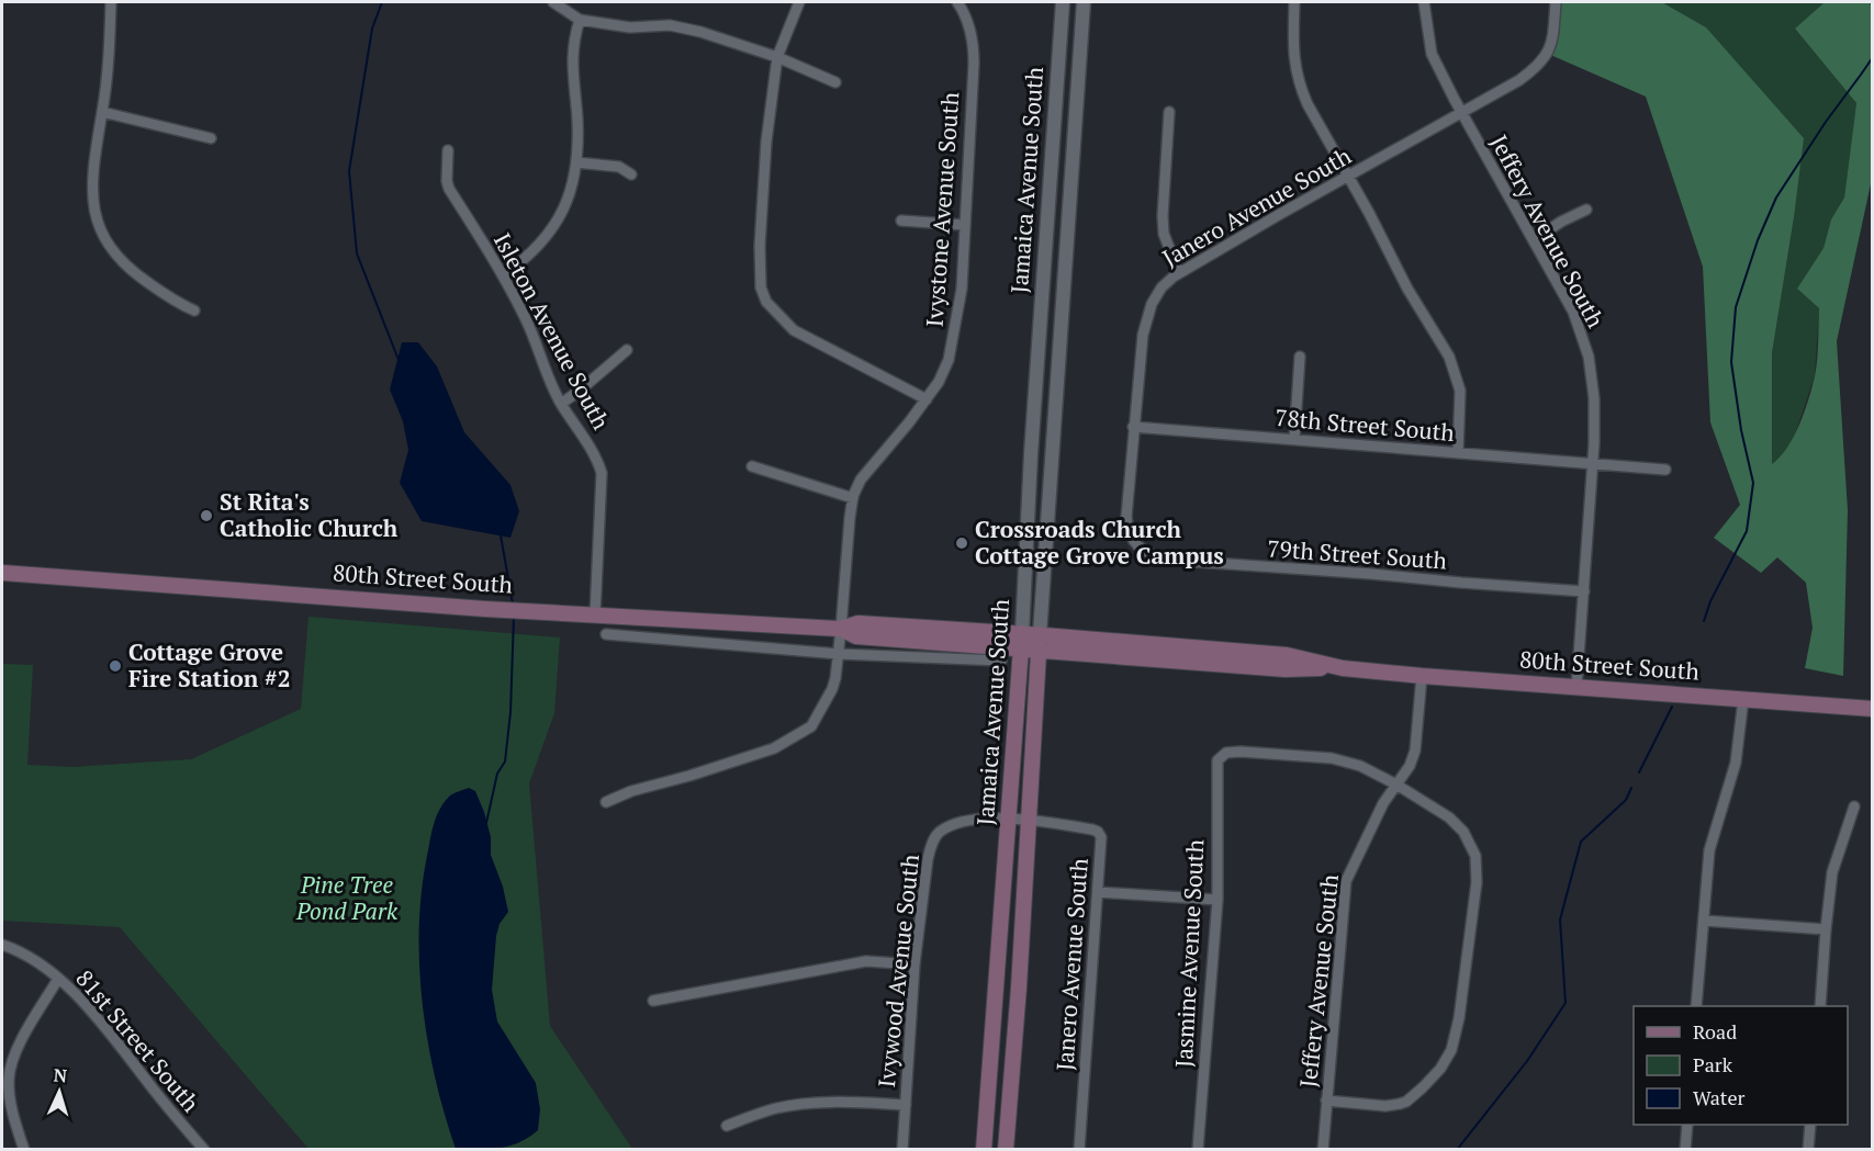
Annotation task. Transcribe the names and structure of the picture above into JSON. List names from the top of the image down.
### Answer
{
  "streets": {
    "main road": ["Jamaica Avenue South", "80th Street South"],
    "street": [
      "Janero Avenue South",
      "Ivystone Avenue South",
      "Jeffery Avenue South",
      "Isleton Avenue South",
      "78th Street South",
      "79th Street South",
      "Jasmine Avenue South",
      "Ivywood Avenue South",
      "81st Street South"
    ]
  },
  "crossings": [
    ["Jamaica Avenue South", "Janero Avenue South"],
    ["Jamaica Avenue South", "80th Street South"],
    ["Jamaica Avenue South", "Ivywood Avenue South"],
    ["Janero Avenue South", "Jeffery Avenue South"],
    ["Janero Avenue South", "78th Street South"],
    ["Janero Avenue South", "79th Street South"],
    ["Janero Avenue South", "Ivywood Avenue South"],
    ["Ivystone Avenue South", "80th Street South"],
    ["Jeffery Avenue South", "78th Street South"],
    ["Jeffery Avenue South", "79th Street South"],
    ["Jeffery Avenue South", "80th Street South"],
    ["Isleton Avenue South", "80th Street South"]
  ],
  "parks": ["Pine Tree Pond Park"],
  "places": ["St Rita's Catholic Church", "Crossroads Church Cottage Grove Campus", "Cottage Grove Fire Station #2"],
  "legend": ["Road", "Park", "Water"],
  "north": "top"
}
